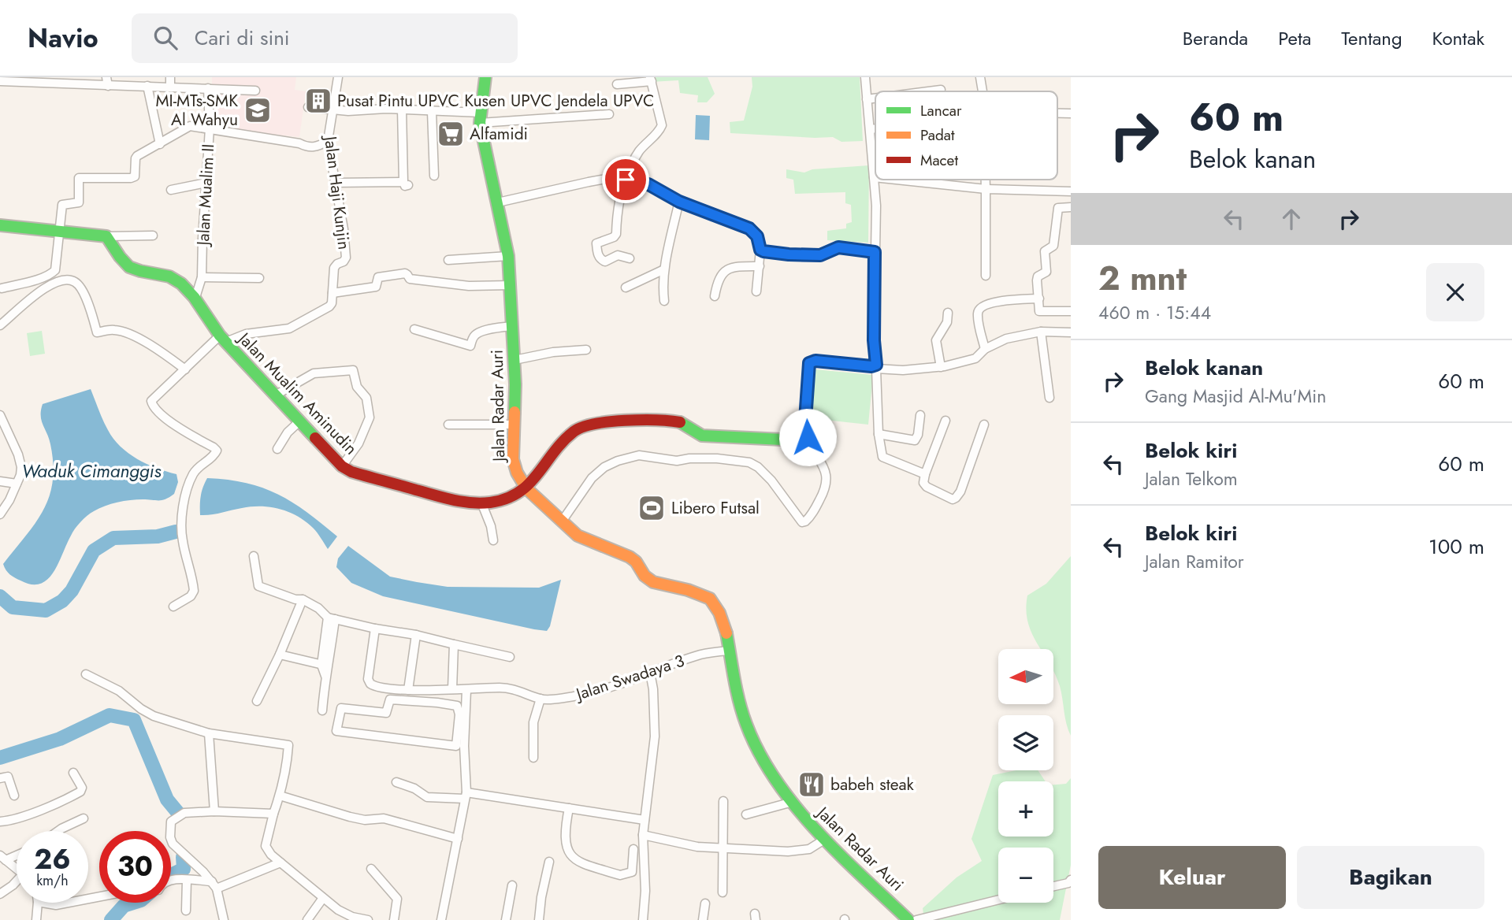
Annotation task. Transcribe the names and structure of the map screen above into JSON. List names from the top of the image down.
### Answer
{
  "streets": {
    "main road": ["Jalan Mualim Aminudin", "Jalan Radar Auri"],
    "street": ["Jalan Haji Kunjin", "Jalan Mualim II", "Jalan Swadaya 3"]
  },
  "crossings": [
    ["Jalan Haji Kunjin", "Jalan Mualim Aminudin"],
    ["Jalan Haji Kunjin", "Jalan Radar Auri"],
    ["Jalan Mualim II", "Jalan Mualim Aminudin"],
    ["Jalan Mualim Aminudin", "Jalan Radar Auri"],
    ["Jalan Radar Auri", "Jalan Swadaya 3"]
  ],
  "water": ["Waduk Cimanggis"],
  "places": {
    "building": ["Pusat Pintu UPVC Kusen UPVC Jendela UPVC"],
    "school or university": ["MI-MTs-SMK Al Wahyu"],
    "supermarket": ["Alfamidi"],
    "sports": ["Libero Futsal"],
    "restaurant": ["babeh steak"]
  },
  "legend": ["Lancar", "Padat", "Macet"],
  "north": "left",
  "page": {
    "header": "Navio",
    "search": "Cari di sini",
    "nav": [
      "Beranda",
      "Peta",
      "Tentang",
      "Kontak"
    ],
    "turn": ["60 m", "Belok kanan"],
    "heading": ["2 mnt", "460 m · 15:44"],
    "list": [
      {
        "name": "Belok kanan",
        "note": "Gang Masjid Al-Mu'Min",
        "value": "60 m"
      },
      {
        "name": "Belok kiri",
        "note": "Jalan Telkom",
        "value": "60 m"
      },
      {
        "name": "Belok kiri",
        "note": "Jalan Ramitor",
        "value": "100 m"
      }
    ],
    "map_buttons": ["+", "−"],
    "speed": "26 km/h",
    "limit": "30",
    "buttons": ["Keluar", "Bagikan"]
  }
}
